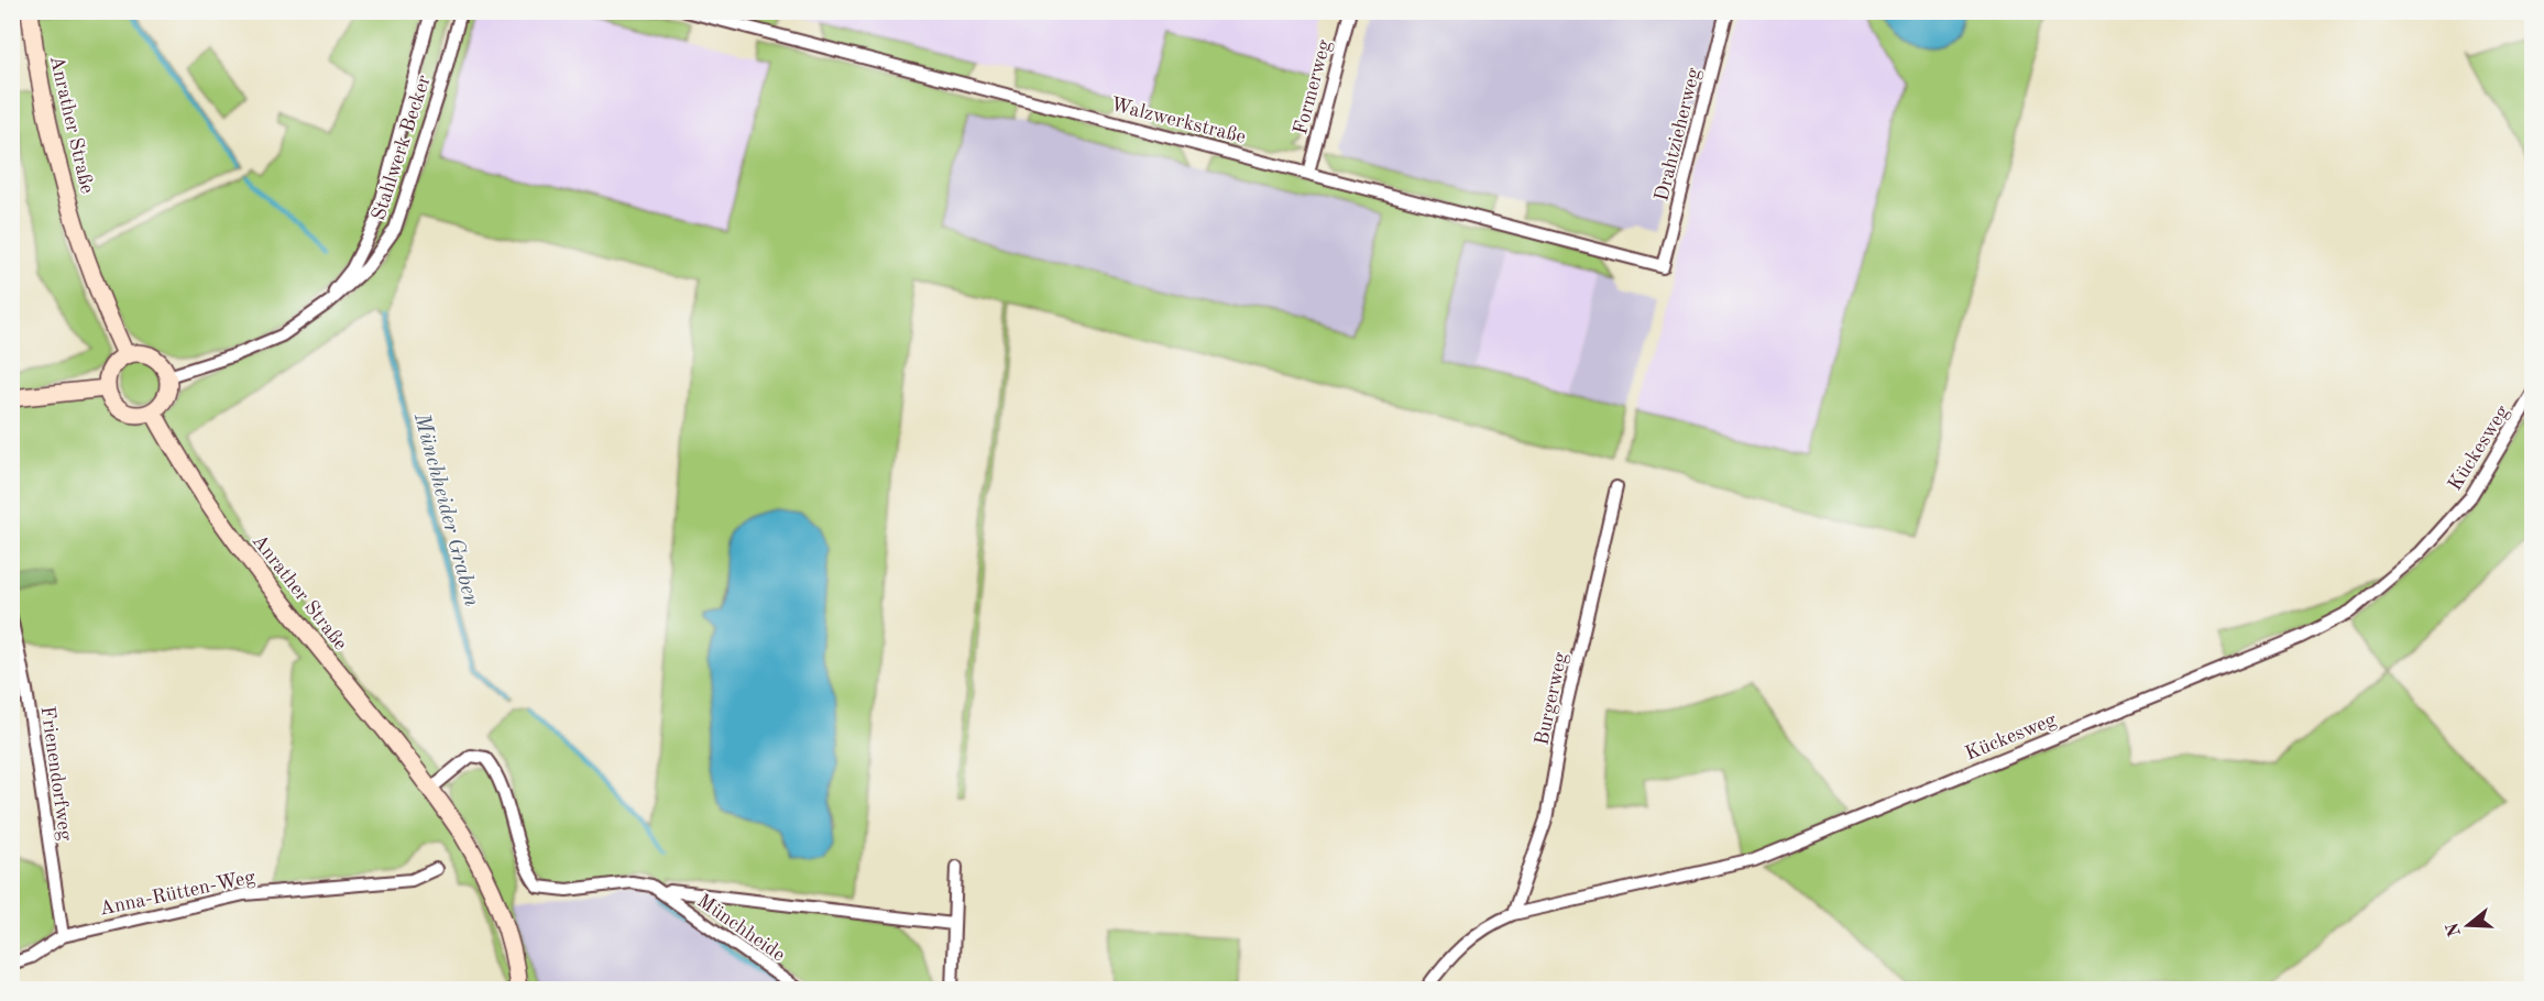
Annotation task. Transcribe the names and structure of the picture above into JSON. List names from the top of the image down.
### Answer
{
  "streets": {
    "street": [
      "Formerweg",
      "Walzwerkstraße",
      "Anrather Straße",
      "Drahtzieherweg",
      "Stahlwerk Becker",
      "Kückesweg",
      "Burgerweg",
      "Frienendorfweg",
      "Anna-Rütten-Weg",
      "Münchheide"
    ]
  },
  "crossings": [
    ["Formerweg", "Walzwerkstraße"],
    ["Walzwerkstraße", "Drahtzieherweg"],
    ["Anrather Straße", "Stahlwerk Becker"],
    ["Kückesweg", "Burgerweg"],
    ["Frienendorfweg", "Anna-Rütten-Weg"]
  ],
  "water": ["Münchheider Graben"],
  "north": "left"
}
